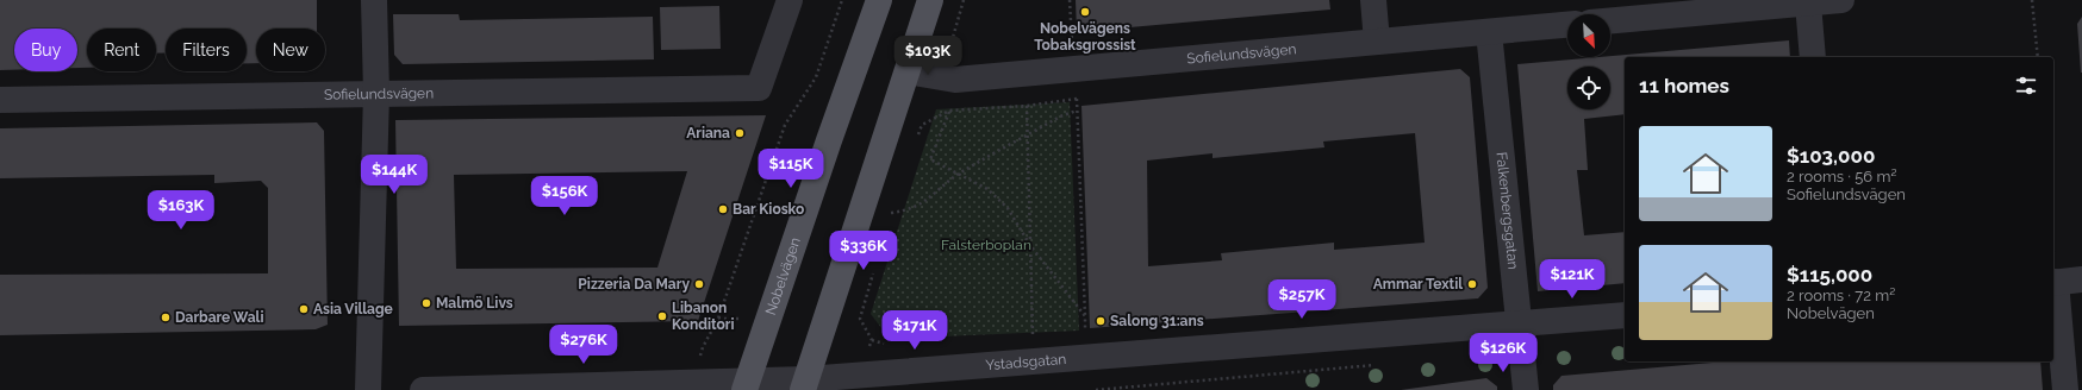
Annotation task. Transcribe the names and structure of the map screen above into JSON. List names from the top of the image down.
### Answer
{
  "streets": {
    "main road": ["Nobelvägen"],
    "street": ["Sofielundsvägen", "Falkenbergsgatan", "Ystadsgatan"]
  },
  "crossings": [
    ["Sofielundsvägen", "Falkenbergsgatan"],
    ["Falkenbergsgatan", "Ystadsgatan"],
    ["Nobelvägen", "Ystadsgatan"]
  ],
  "parks": ["Falsterboplan"],
  "places": [
    "Nobelvägens Tobaksgrossist",
    "Ariana",
    "Bar Kiosko",
    "Pizzeria Da Mary",
    "Ammar Textil",
    "Malmö Livs",
    "Asia Village",
    "Libanon Konditori",
    "Darbare Wali",
    "Salong 31:ans"
  ],
  "north": "bottom right",
  "page": {
    "chip": [
      "Buy",
      "Rent",
      "Filters",
      "New"
    ],
    "price": [
      "$103K",
      "$115K",
      "$144K",
      "$156K",
      "$163K",
      "$336K",
      "$121K",
      "$257K",
      "$171K",
      "$276K",
      "$126K"
    ],
    "heading": "11 homes",
    "list": [
      {
        "name": "$103,000",
        "note": "2 rooms · 56 m² · Sofielundsvägen"
      },
      {
        "name": "$115,000",
        "note": "2 rooms · 72 m² · Nobelvägen"
      }
    ]
  }
}
